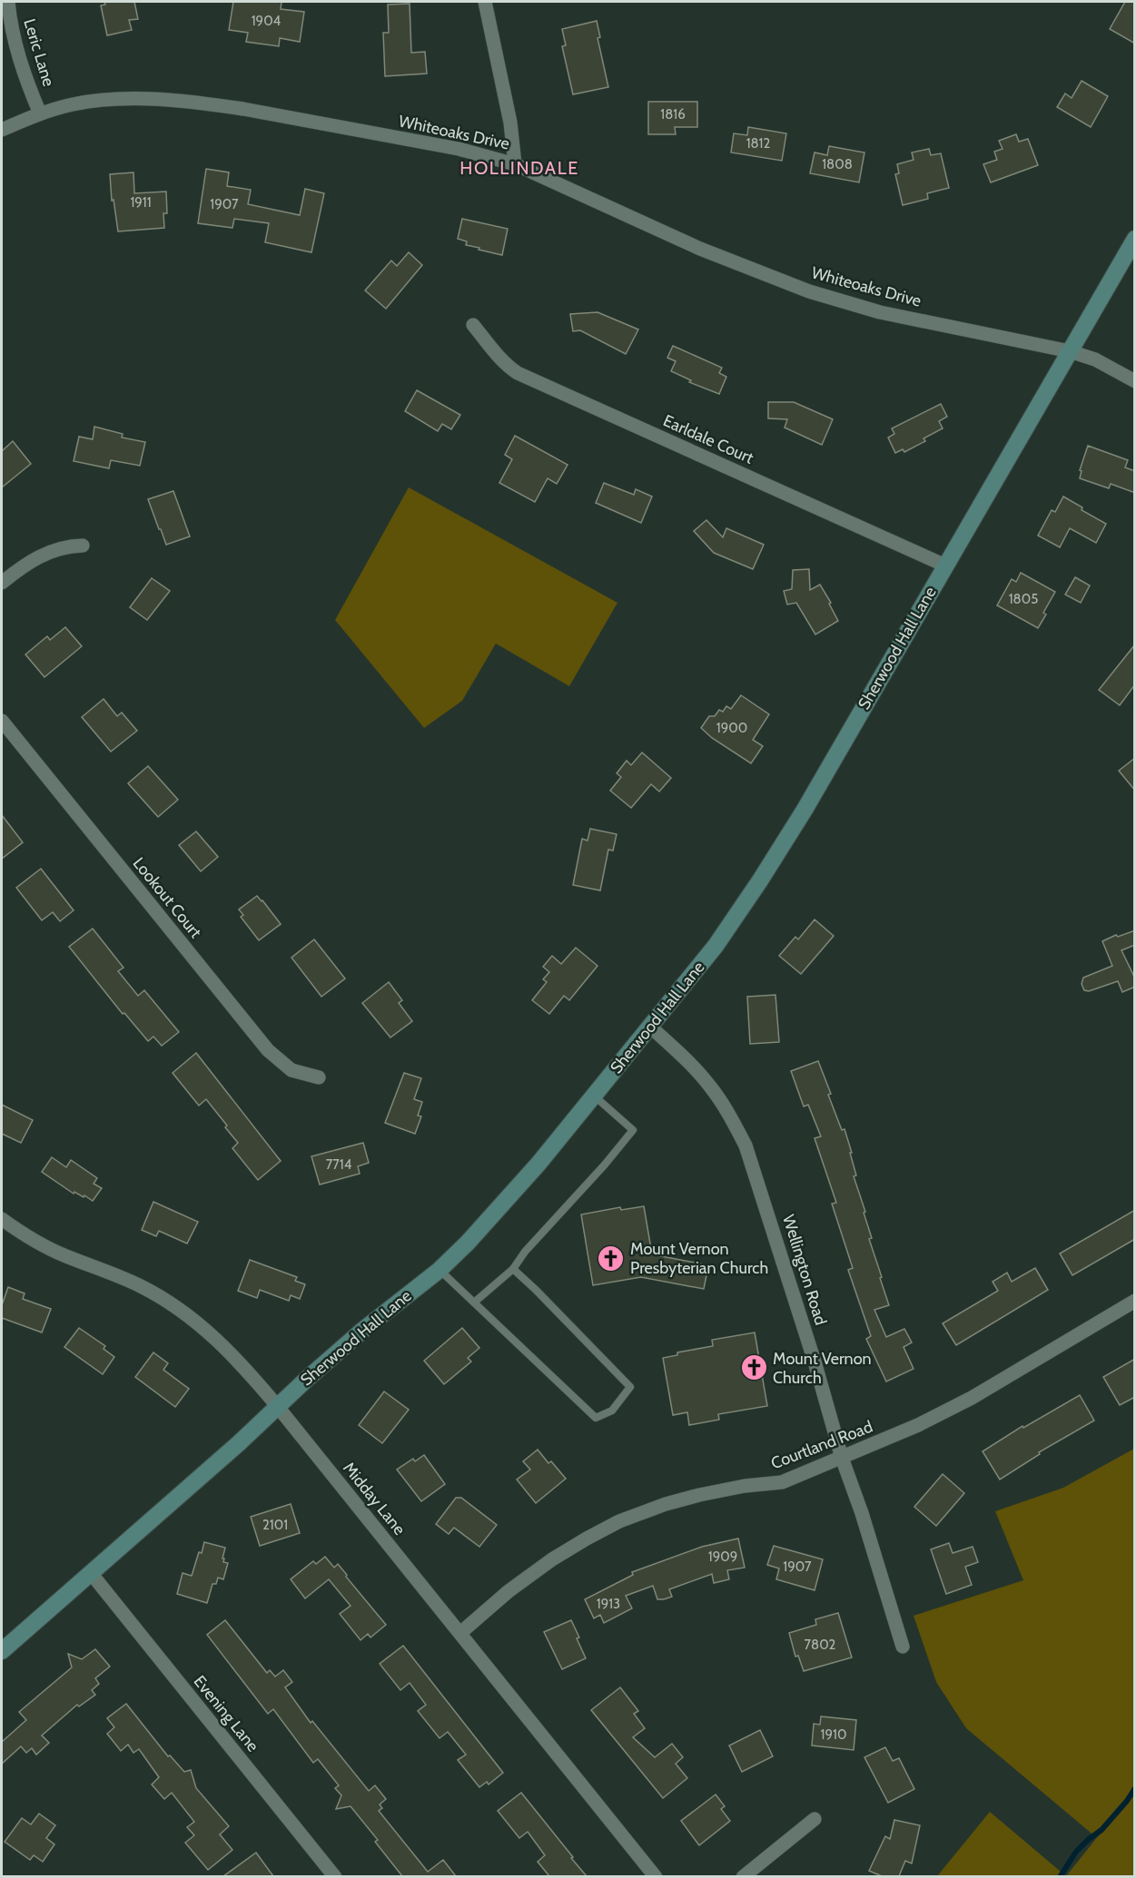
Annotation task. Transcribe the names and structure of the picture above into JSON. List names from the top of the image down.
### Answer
{
  "streets": {
    "main road": ["Sherwood Hall Lane"],
    "street": [
      "Leric Lane",
      "Whiteoaks Drive",
      "Earldale Court",
      "Lookout Court",
      "Wellington Road",
      "Courtland Road",
      "Midday Lane",
      "Evening Lane"
    ]
  },
  "crossings": [
    ["Leric Lane", "Whiteoaks Drive"],
    ["Whiteoaks Drive", "Sherwood Hall Lane"],
    ["Earldale Court", "Sherwood Hall Lane"],
    ["Sherwood Hall Lane", "Wellington Road"],
    ["Sherwood Hall Lane", "Midday Lane"],
    ["Sherwood Hall Lane", "Evening Lane"],
    ["Wellington Road", "Courtland Road"],
    ["Courtland Road", "Midday Lane"]
  ],
  "districts": ["HOLLINDALE"],
  "places": {
    "church": ["Mount Vernon Presbyterian Church", "Mount Vernon Church"]
  },
  "house_numbers": [
    "1904",
    "1816",
    "1812",
    "1808",
    "1911",
    "1907",
    "1805",
    "1900",
    "7714",
    "2101",
    "1909",
    "1907",
    "1913",
    "7802",
    "1910"
  ]
}
